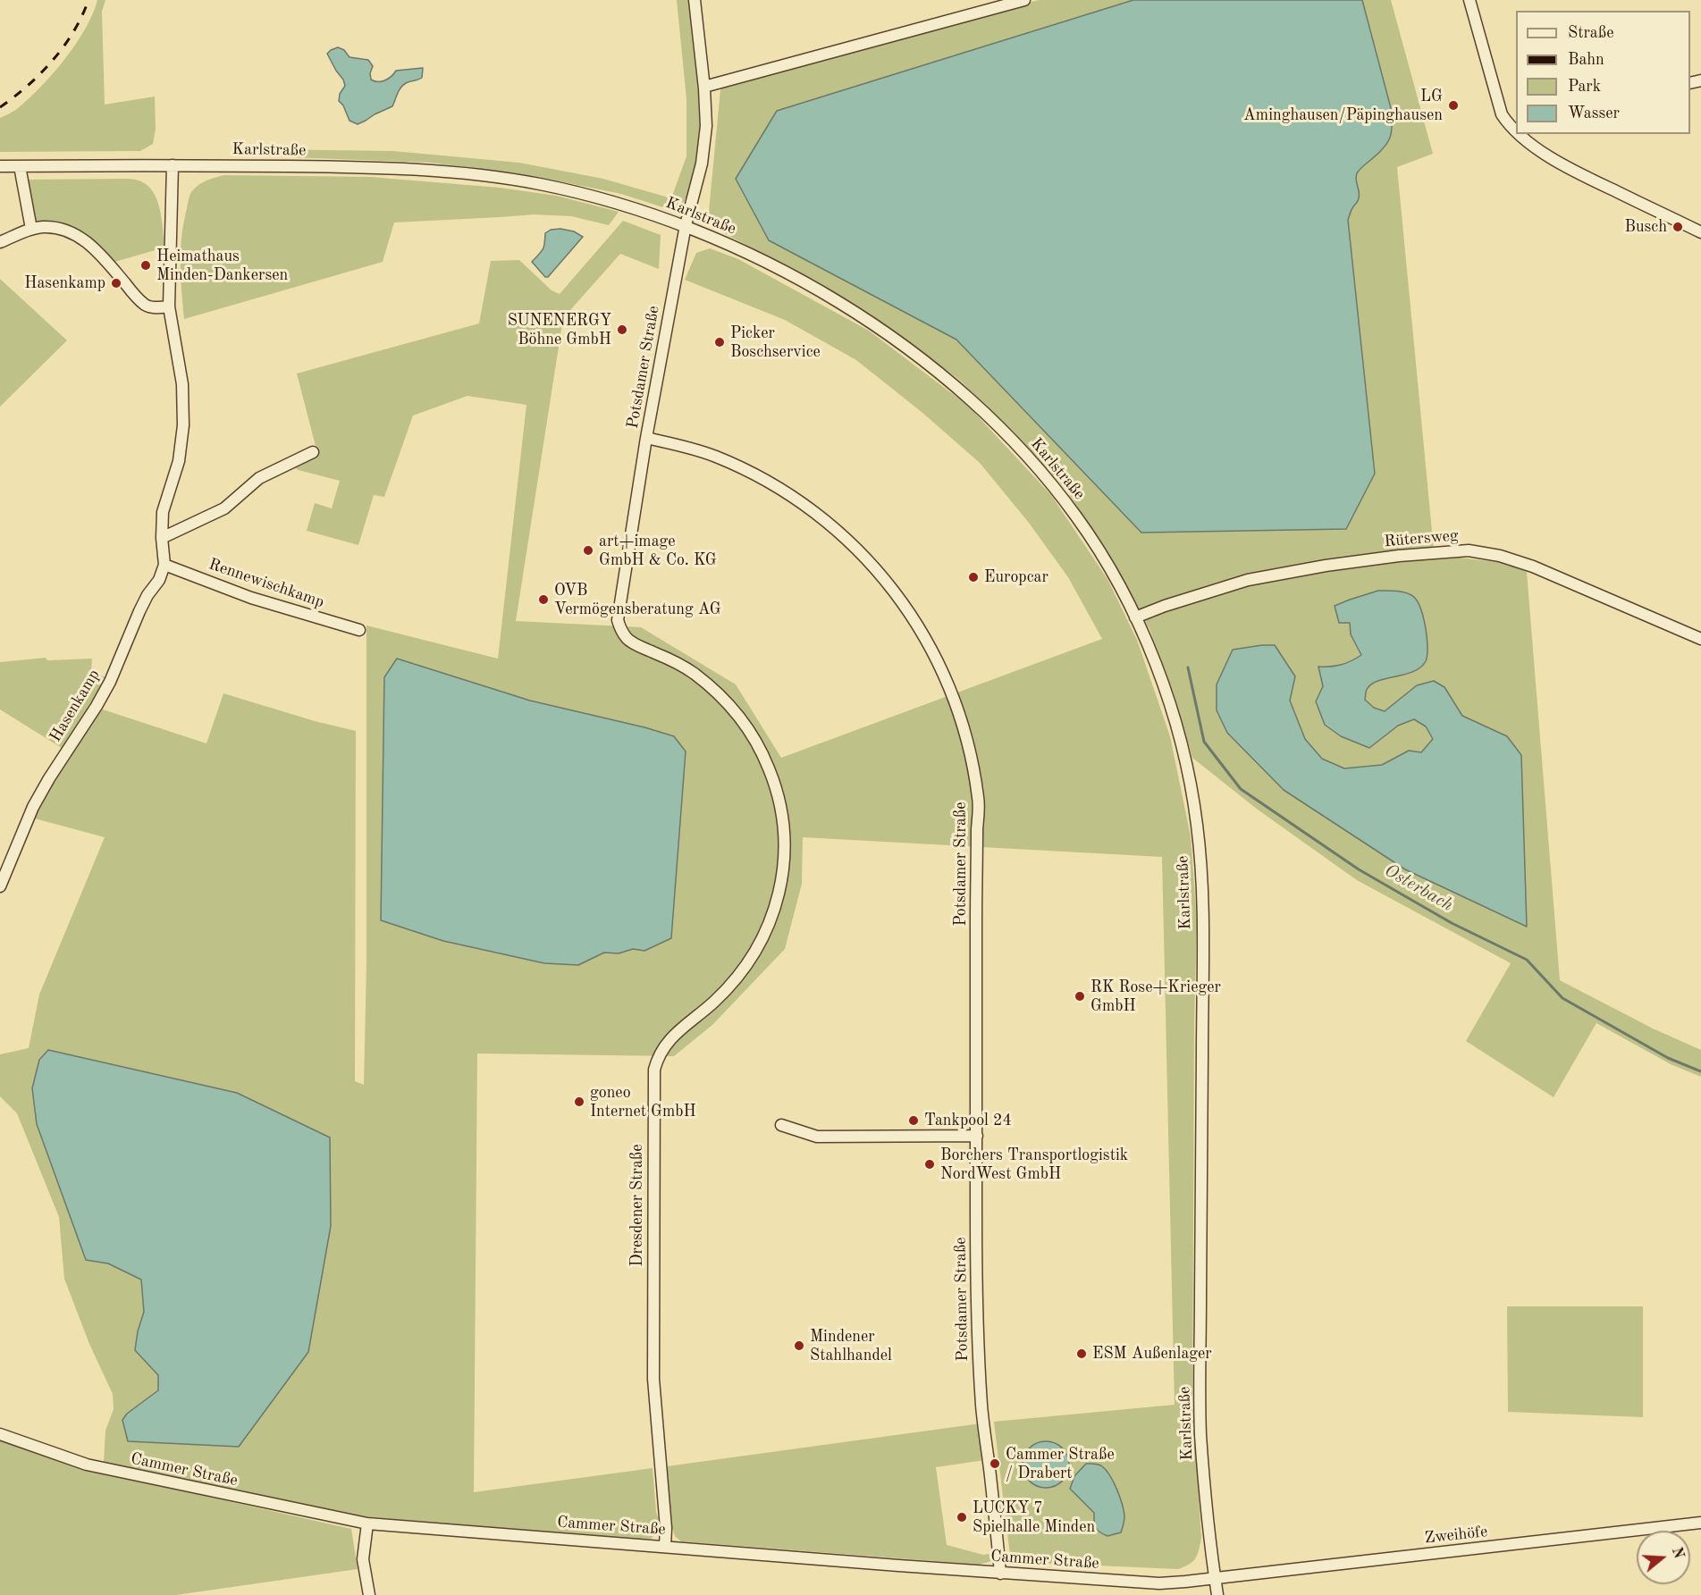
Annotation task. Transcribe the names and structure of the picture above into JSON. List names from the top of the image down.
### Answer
{
  "streets": {
    "street": [
      "Karlstraße",
      "Potsdamer Straße",
      "Rütersweg",
      "Rennewischkamp",
      "Hasenkamp",
      "Dresdener Straße",
      "Cammer Straße",
      "Zweihöfe"
    ]
  },
  "crossings": [
    ["Karlstraße", "Potsdamer Straße"],
    ["Karlstraße", "Rütersweg"],
    ["Karlstraße", "Cammer Straße"],
    ["Karlstraße", "Zweihöfe"],
    ["Potsdamer Straße", "Dresdener Straße"],
    ["Potsdamer Straße", "Cammer Straße"],
    ["Rennewischkamp", "Hasenkamp"],
    ["Dresdener Straße", "Cammer Straße"],
    ["Cammer Straße", "Zweihöfe"]
  ],
  "water": ["Osterbach"],
  "places": [
    "LG Aminghausen/Päpinghausen",
    "Busch",
    "Heimathaus Minden-Dankersen",
    "Hasenkamp",
    "SUNENERGY Böhne GmbH",
    "Picker Boschservice",
    "art+image GmbH & Co. KG",
    "Europcar",
    "OVB Vermögensberatung AG",
    "RK Rose+Krieger GmbH",
    "goneo Internet GmbH",
    "Tankpool 24",
    "Borchers Transportlogistik NordWest GmbH",
    "Mindener Stahlhandel",
    "ESM Außenlager",
    "Cammer Straße / Drabert",
    "LUCKY 7 Spielhalle Minden"
  ],
  "legend": [
    "Straße",
    "Bahn",
    "Park",
    "Wasser"
  ],
  "north": "right"
}
